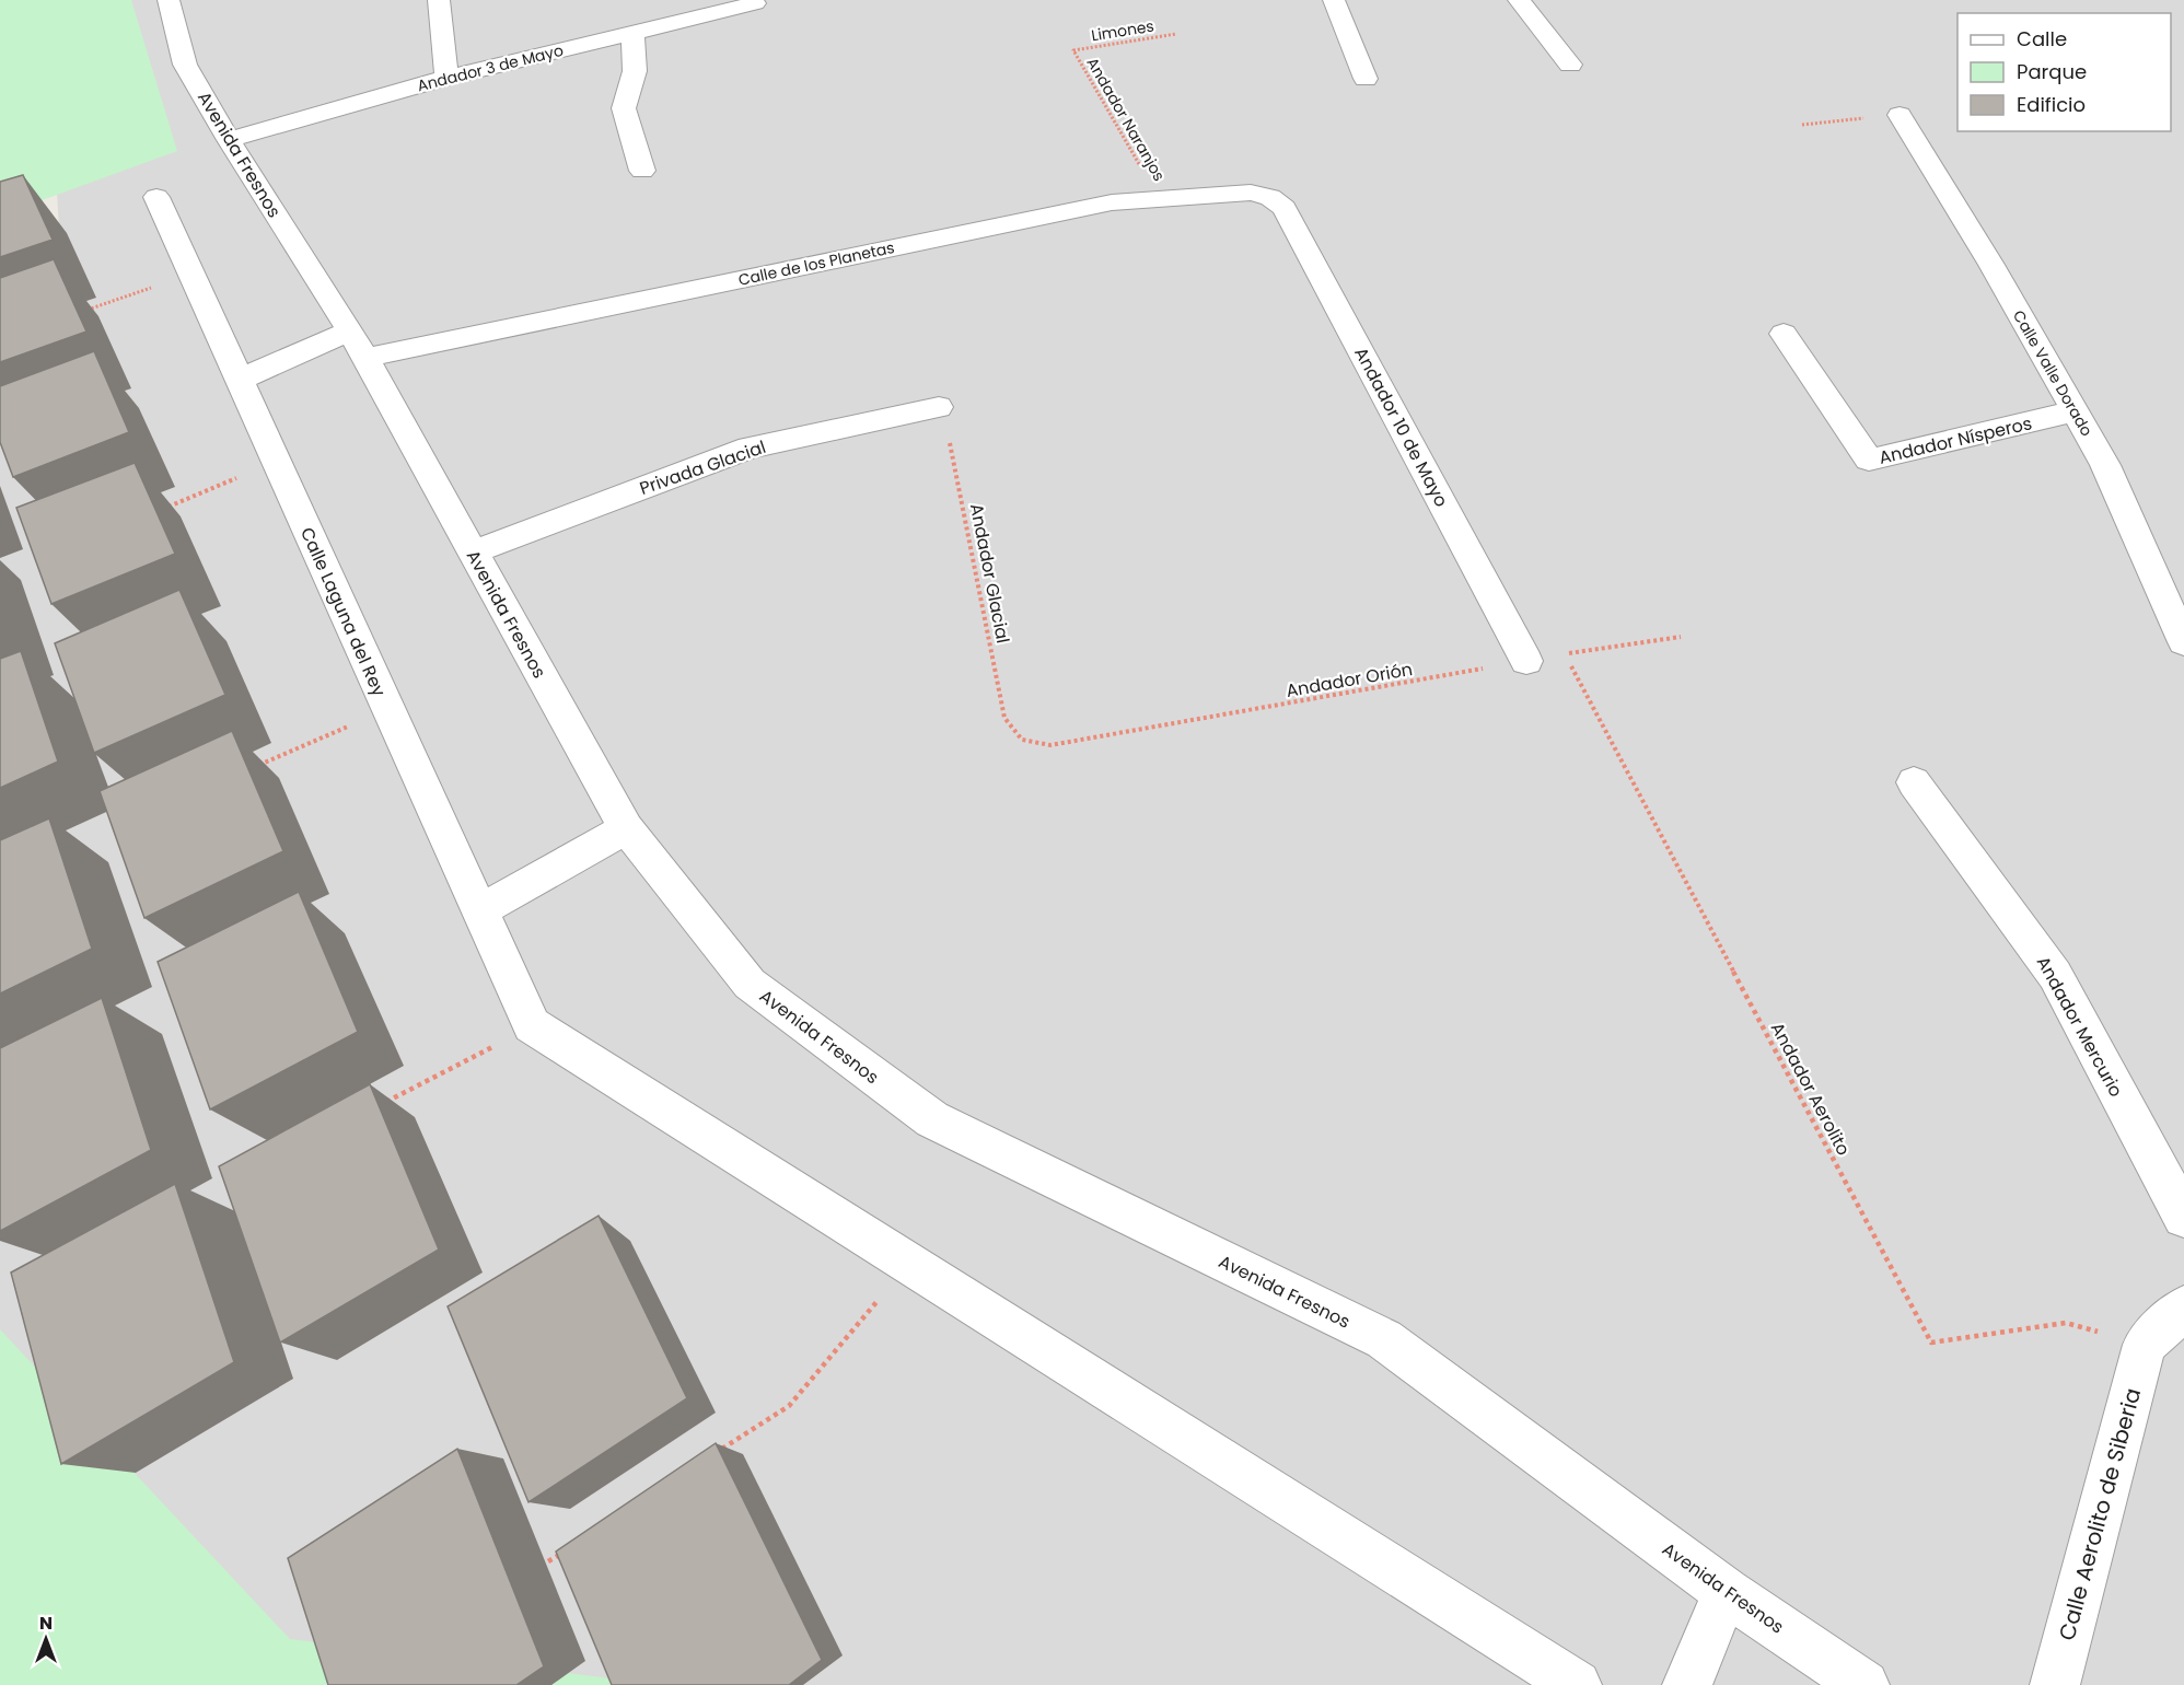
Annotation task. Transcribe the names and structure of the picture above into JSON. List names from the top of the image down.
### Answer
{
  "streets": {
    "street": [
      "Andador 3 de Mayo",
      "Avenida Fresnos",
      "Calle de los Planetas",
      "Calle Valle Dorado",
      "Andador 10 de Mayo",
      "Andador Nísperos",
      "Privada Glacial",
      "Calle Laguna del Rey",
      "Andador Mercurio",
      "Calle Aerolito de Siberia"
    ],
    "path": [
      "Limones",
      "Andador Naranjos",
      "Andador Glacial",
      "Andador Orión",
      "Andador Aerolito"
    ]
  },
  "crossings": [
    ["Limones", "Andador Naranjos"],
    ["Andador 3 de Mayo", "Avenida Fresnos"],
    ["Andador Naranjos", "Calle de los Planetas"],
    ["Avenida Fresnos", "Calle de los Planetas"],
    ["Avenida Fresnos", "Privada Glacial"],
    ["Calle de los Planetas", "Andador 10 de Mayo"],
    ["Calle de los Planetas", "Calle Laguna del Rey"],
    ["Calle Valle Dorado", "Andador Nísperos"],
    ["Andador 10 de Mayo", "Andador Orión"],
    ["Privada Glacial", "Andador Glacial"],
    ["Andador Glacial", "Andador Orión"],
    ["Andador Aerolito", "Calle Aerolito de Siberia"]
  ],
  "legend": ["Calle", "Parque", "Edificio"],
  "north": "top"
}
